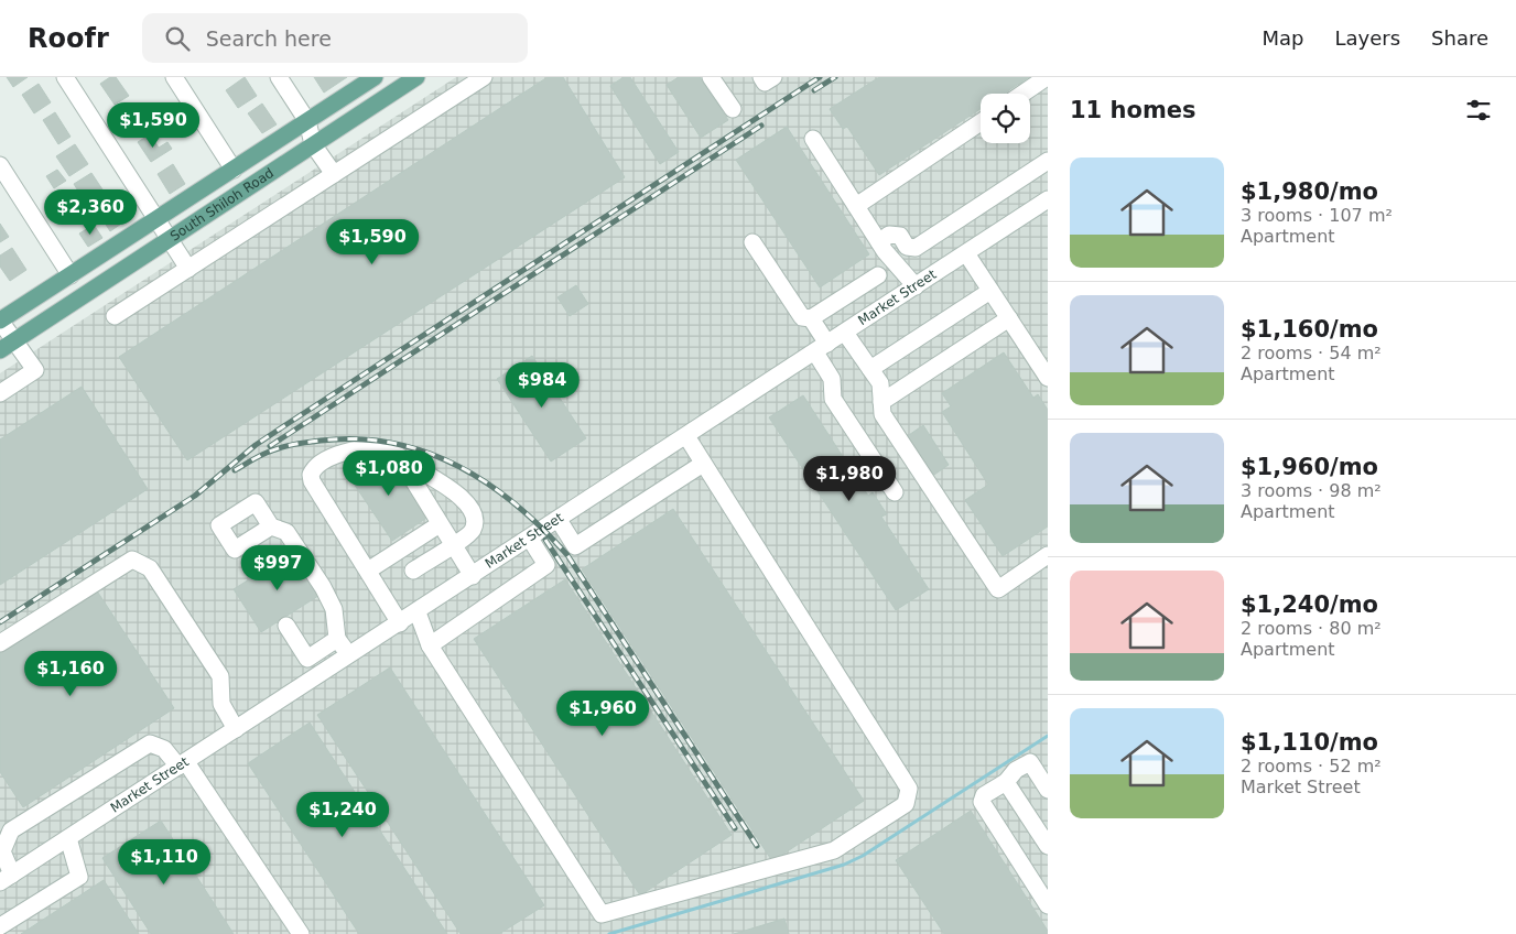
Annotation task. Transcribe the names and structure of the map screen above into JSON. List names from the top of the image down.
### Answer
{
  "streets": {
    "main road": ["South Shiloh Road"],
    "street": ["Market Street"]
  },
  "page": {
    "header": "Roofr",
    "search": "Search here",
    "nav": ["Map", "Layers", "Share"],
    "heading": "11 homes",
    "price": [
      "$1,590",
      "$2,360",
      "$1,590",
      "$984",
      "$1,080",
      "$1,980",
      "$997",
      "$1,160",
      "$1,960",
      "$1,240",
      "$1,110"
    ],
    "list": [
      {
        "name": "$1,980/mo",
        "note": "3 rooms · 107 m² · Apartment"
      },
      {
        "name": "$1,160/mo",
        "note": "2 rooms · 54 m² · Apartment"
      },
      {
        "name": "$1,960/mo",
        "note": "3 rooms · 98 m² · Apartment"
      },
      {
        "name": "$1,240/mo",
        "note": "2 rooms · 80 m² · Apartment"
      },
      {
        "name": "$1,110/mo",
        "note": "2 rooms · 52 m² · Market Street"
      }
    ]
  }
}
